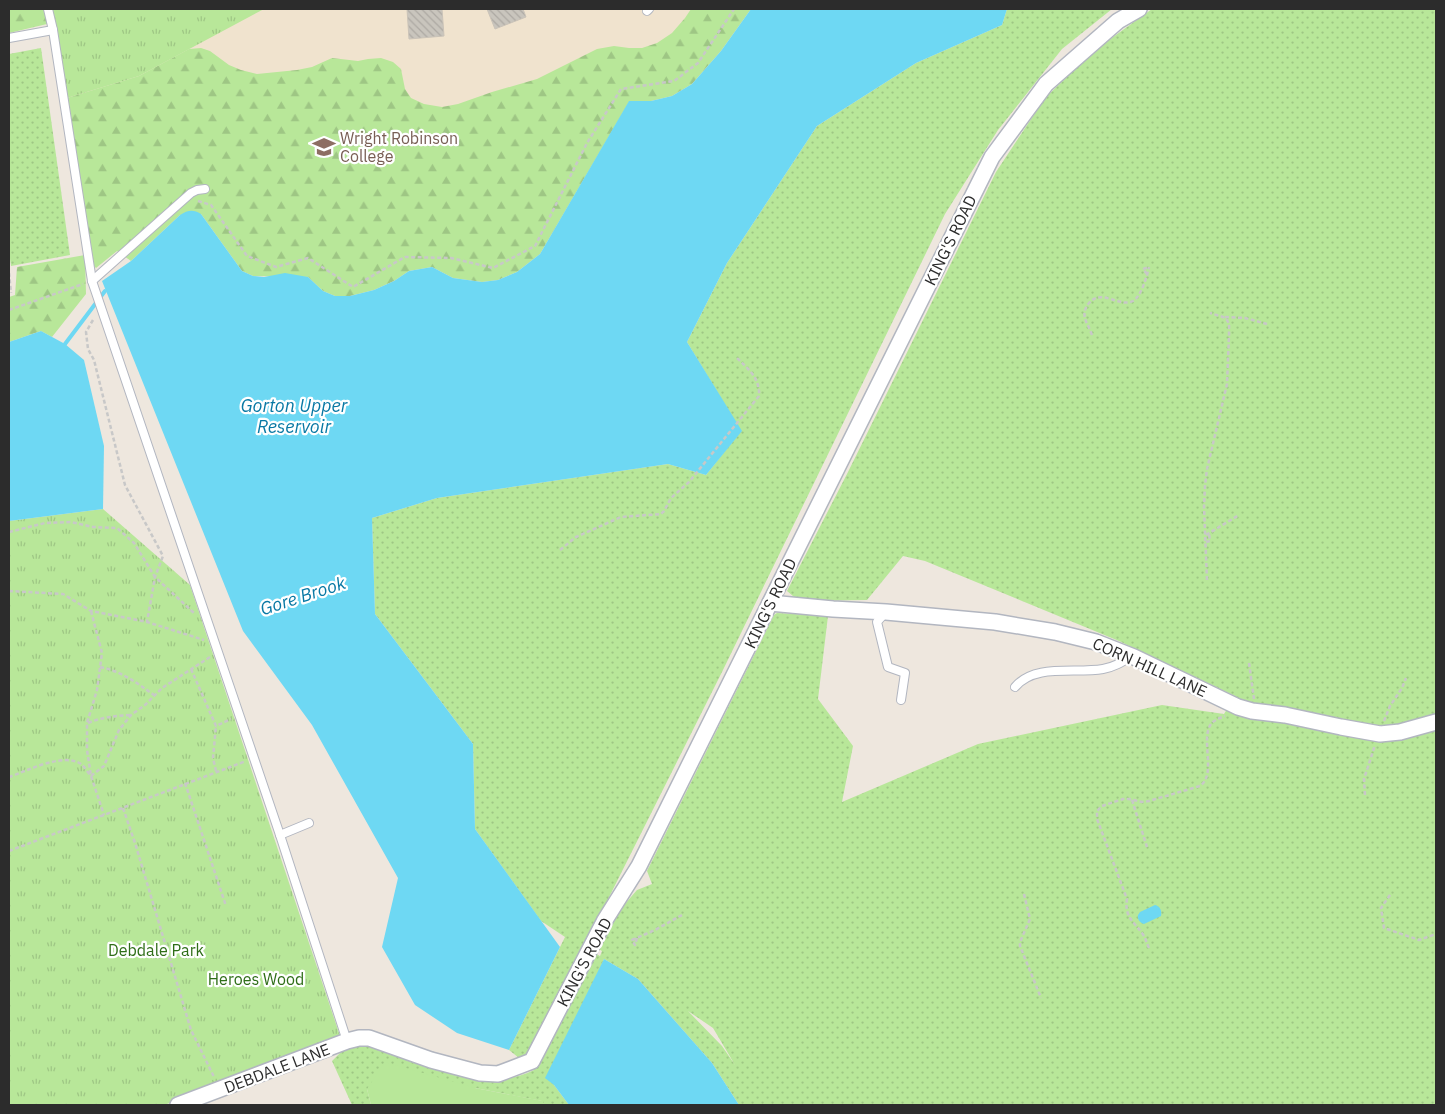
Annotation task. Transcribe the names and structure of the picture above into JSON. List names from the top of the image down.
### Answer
{
  "streets": {
    "street": ["KING'S ROAD", "CORN HILL LANE", "DEBDALE LANE"]
  },
  "crossings": [
    ["KING'S ROAD", "CORN HILL LANE"],
    ["KING'S ROAD", "DEBDALE LANE"]
  ],
  "water": ["Gorton Upper Reservoir", "Gore Brook"],
  "parks": ["Debdale Park", "Heroes Wood"],
  "places": {
    "school or university": ["Wright Robinson College"]
  }
}
